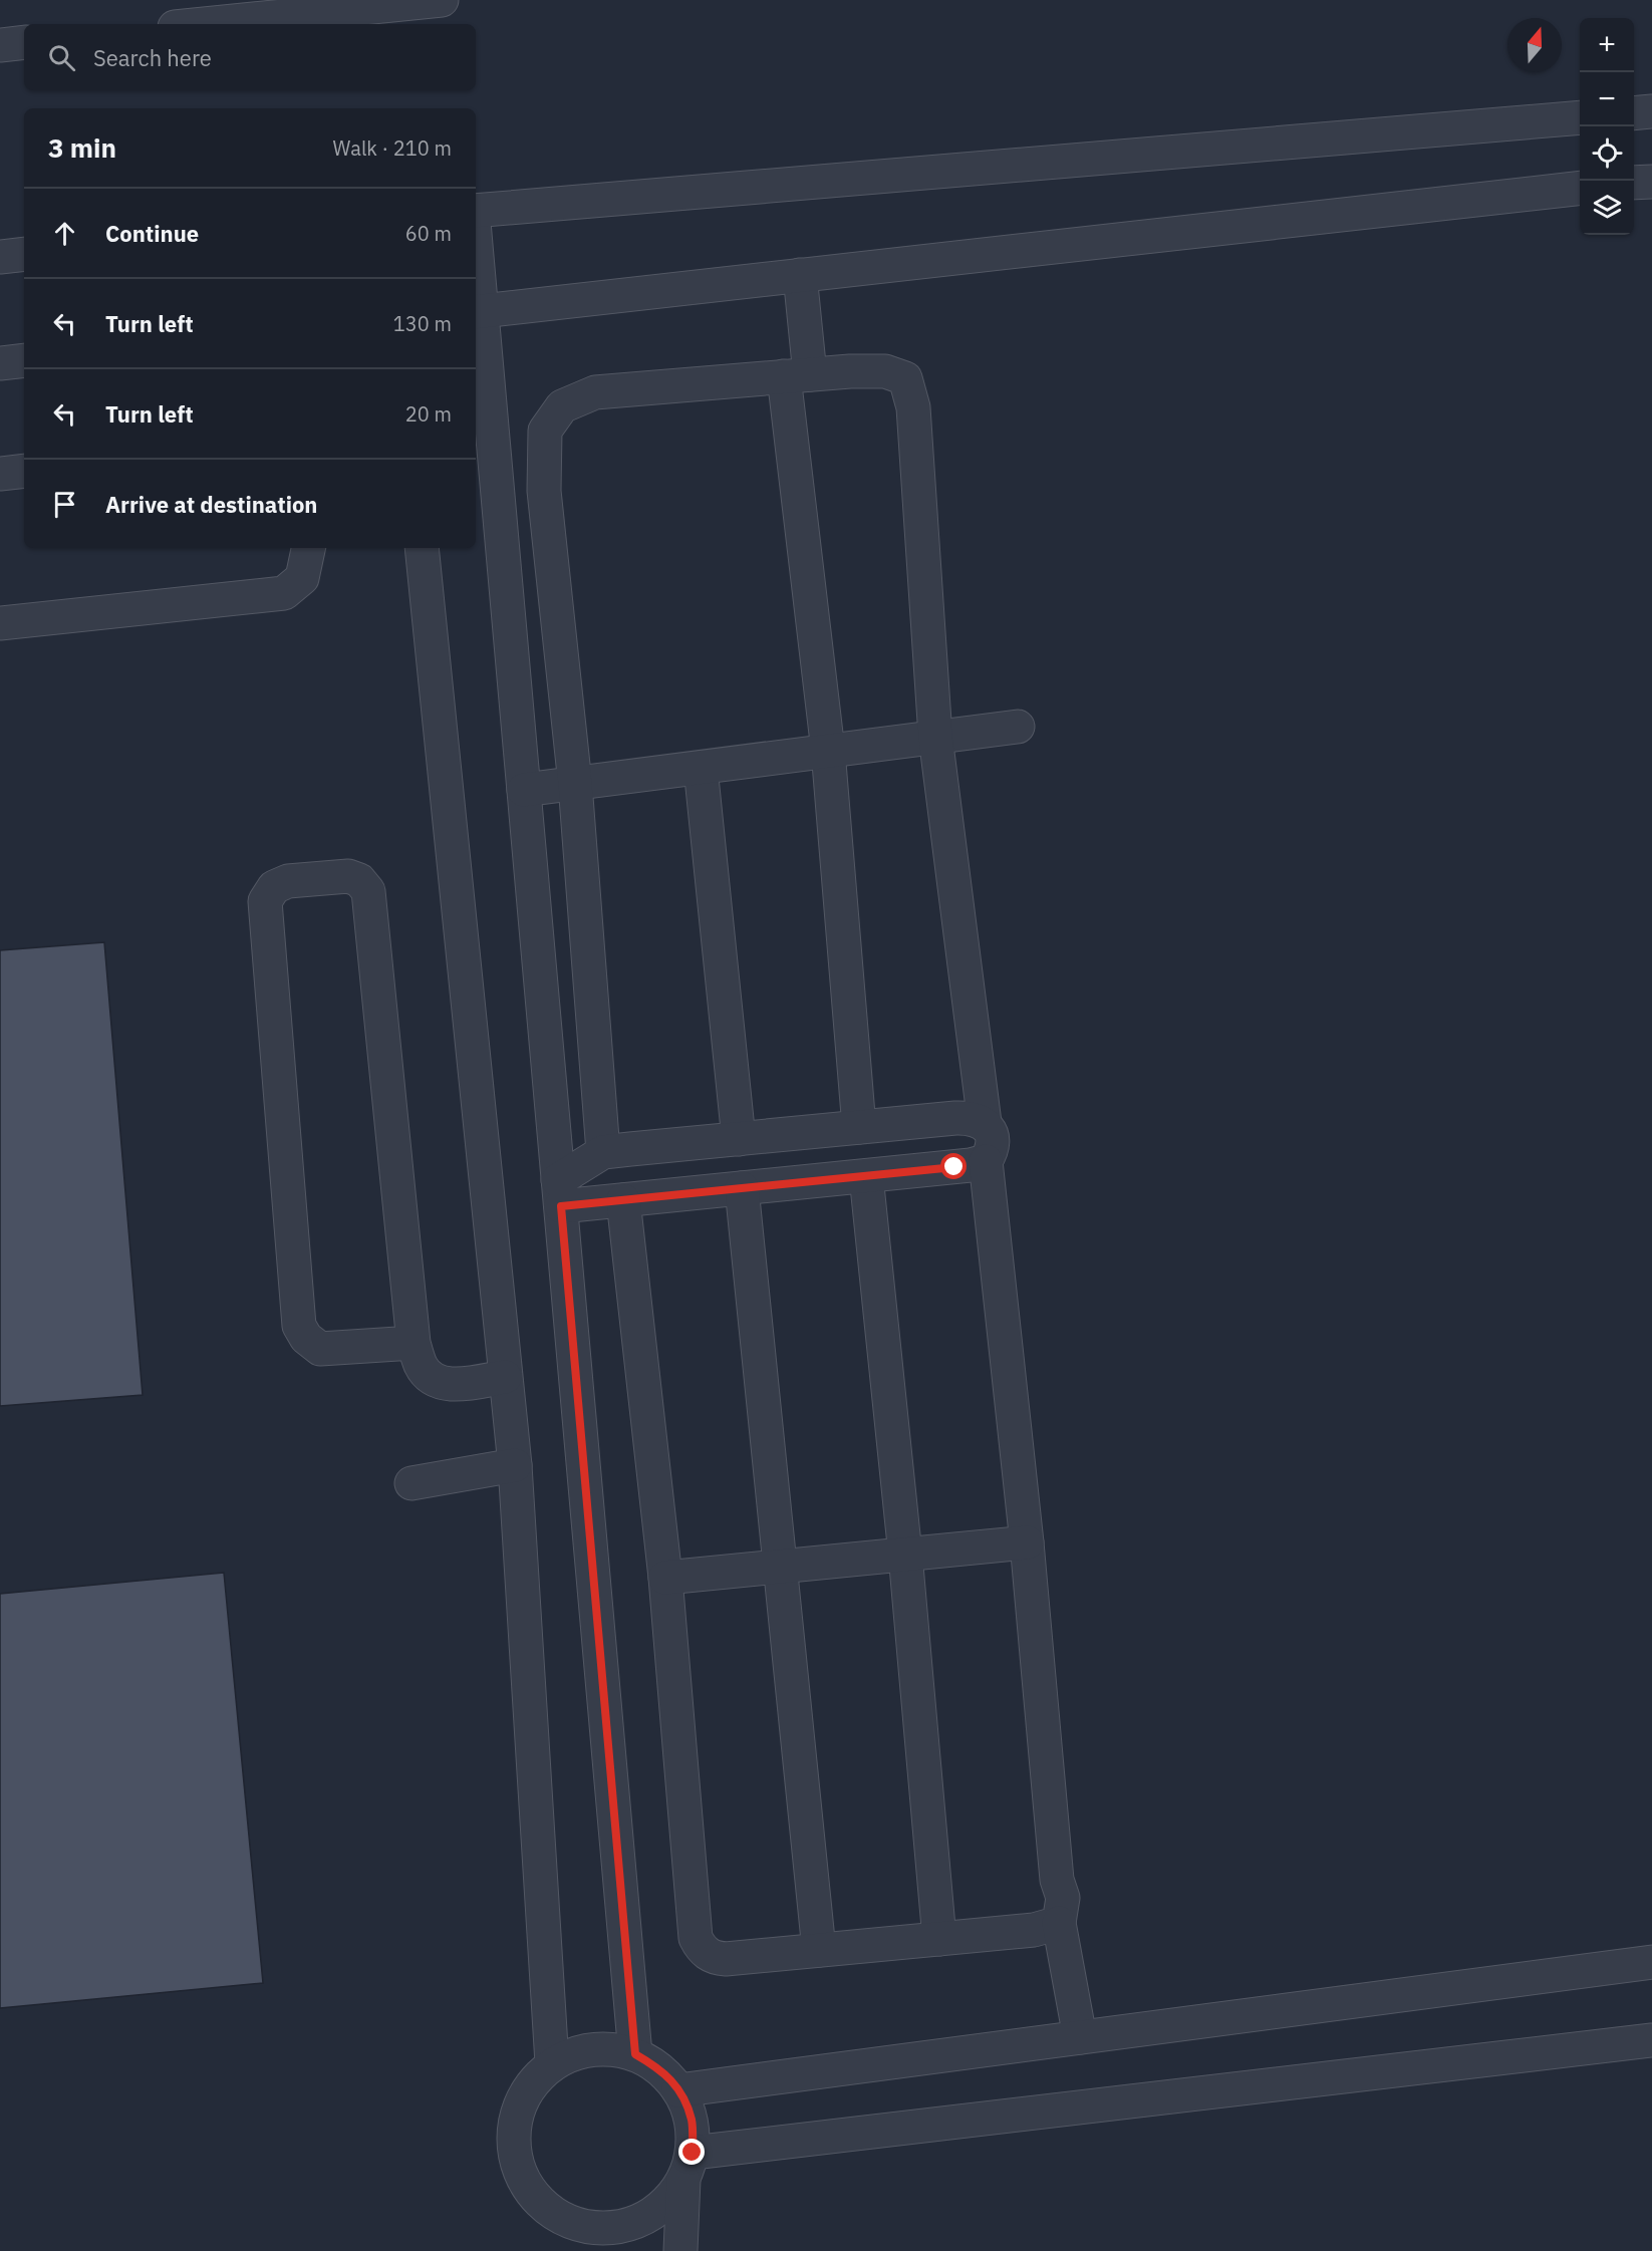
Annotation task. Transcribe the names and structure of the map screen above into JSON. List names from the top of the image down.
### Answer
{
  "north": "top",
  "page": {
    "map_buttons": ["+", "−"],
    "search": "Search here",
    "heading": ["3 min", "Walk · 210 m"],
    "list": [
      ["Continue", "60 m"],
      ["Turn left", "130 m"],
      ["Turn left", "20 m"],
      "Arrive at destination"
    ]
  }
}
